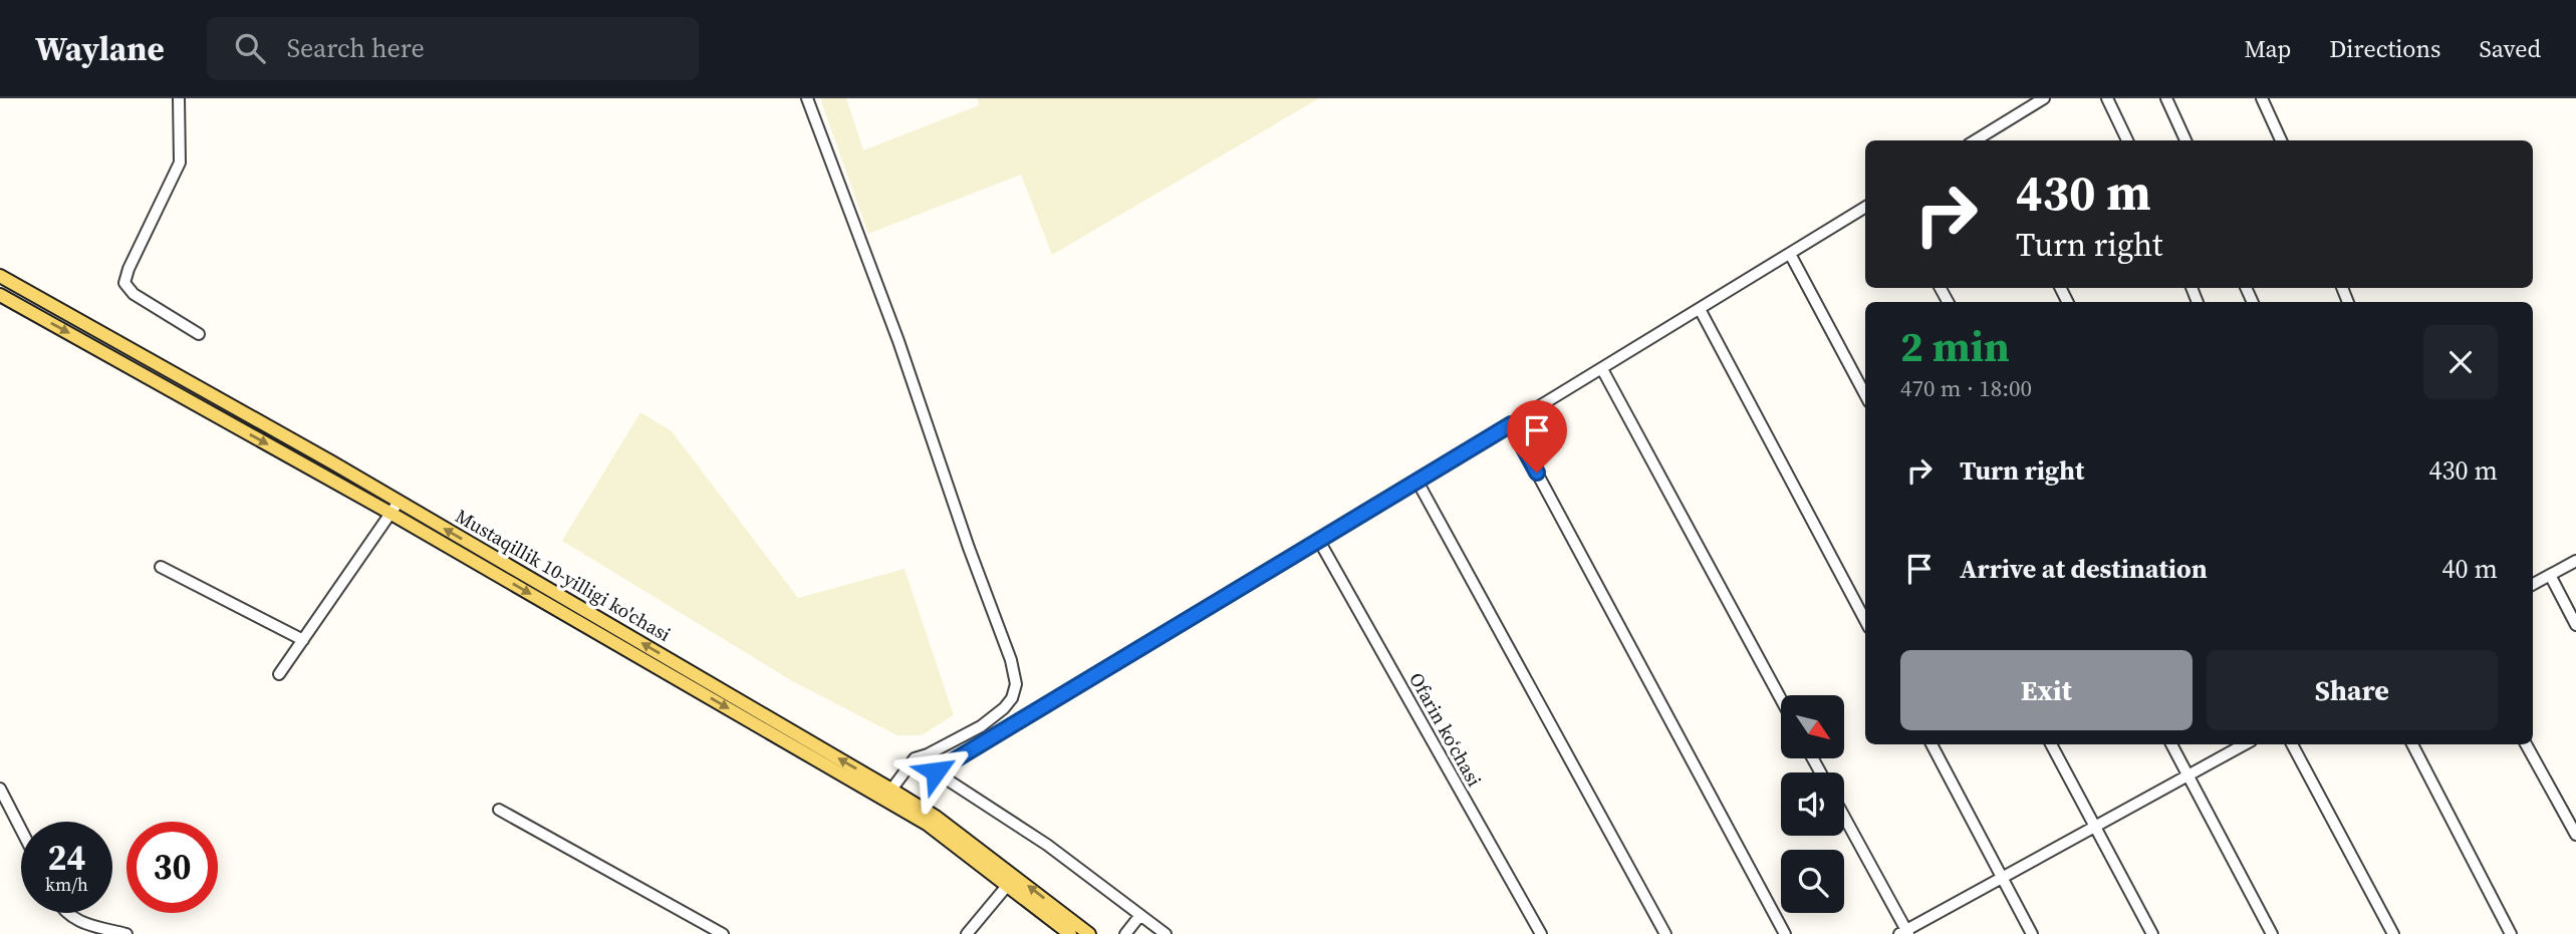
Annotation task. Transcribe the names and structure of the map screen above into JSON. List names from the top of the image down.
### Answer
{
  "streets": {
    "main road": ["Mustaqillik 10-yilligi ko'chasi"],
    "street": ["Ofarin koʻchasi"]
  },
  "north": "bottom right",
  "page": {
    "header": "Waylane",
    "search": "Search here",
    "nav": ["Map", "Directions", "Saved"],
    "turn": ["430 m", "Turn right"],
    "heading": ["2 min", "470 m · 18:00"],
    "list": [
      {
        "name": "Turn right",
        "value": "430 m"
      },
      {
        "name": "Arrive at destination",
        "value": "40 m"
      }
    ],
    "buttons": ["Exit", "Share"],
    "speed": "24 km/h",
    "limit": "30"
  }
}
